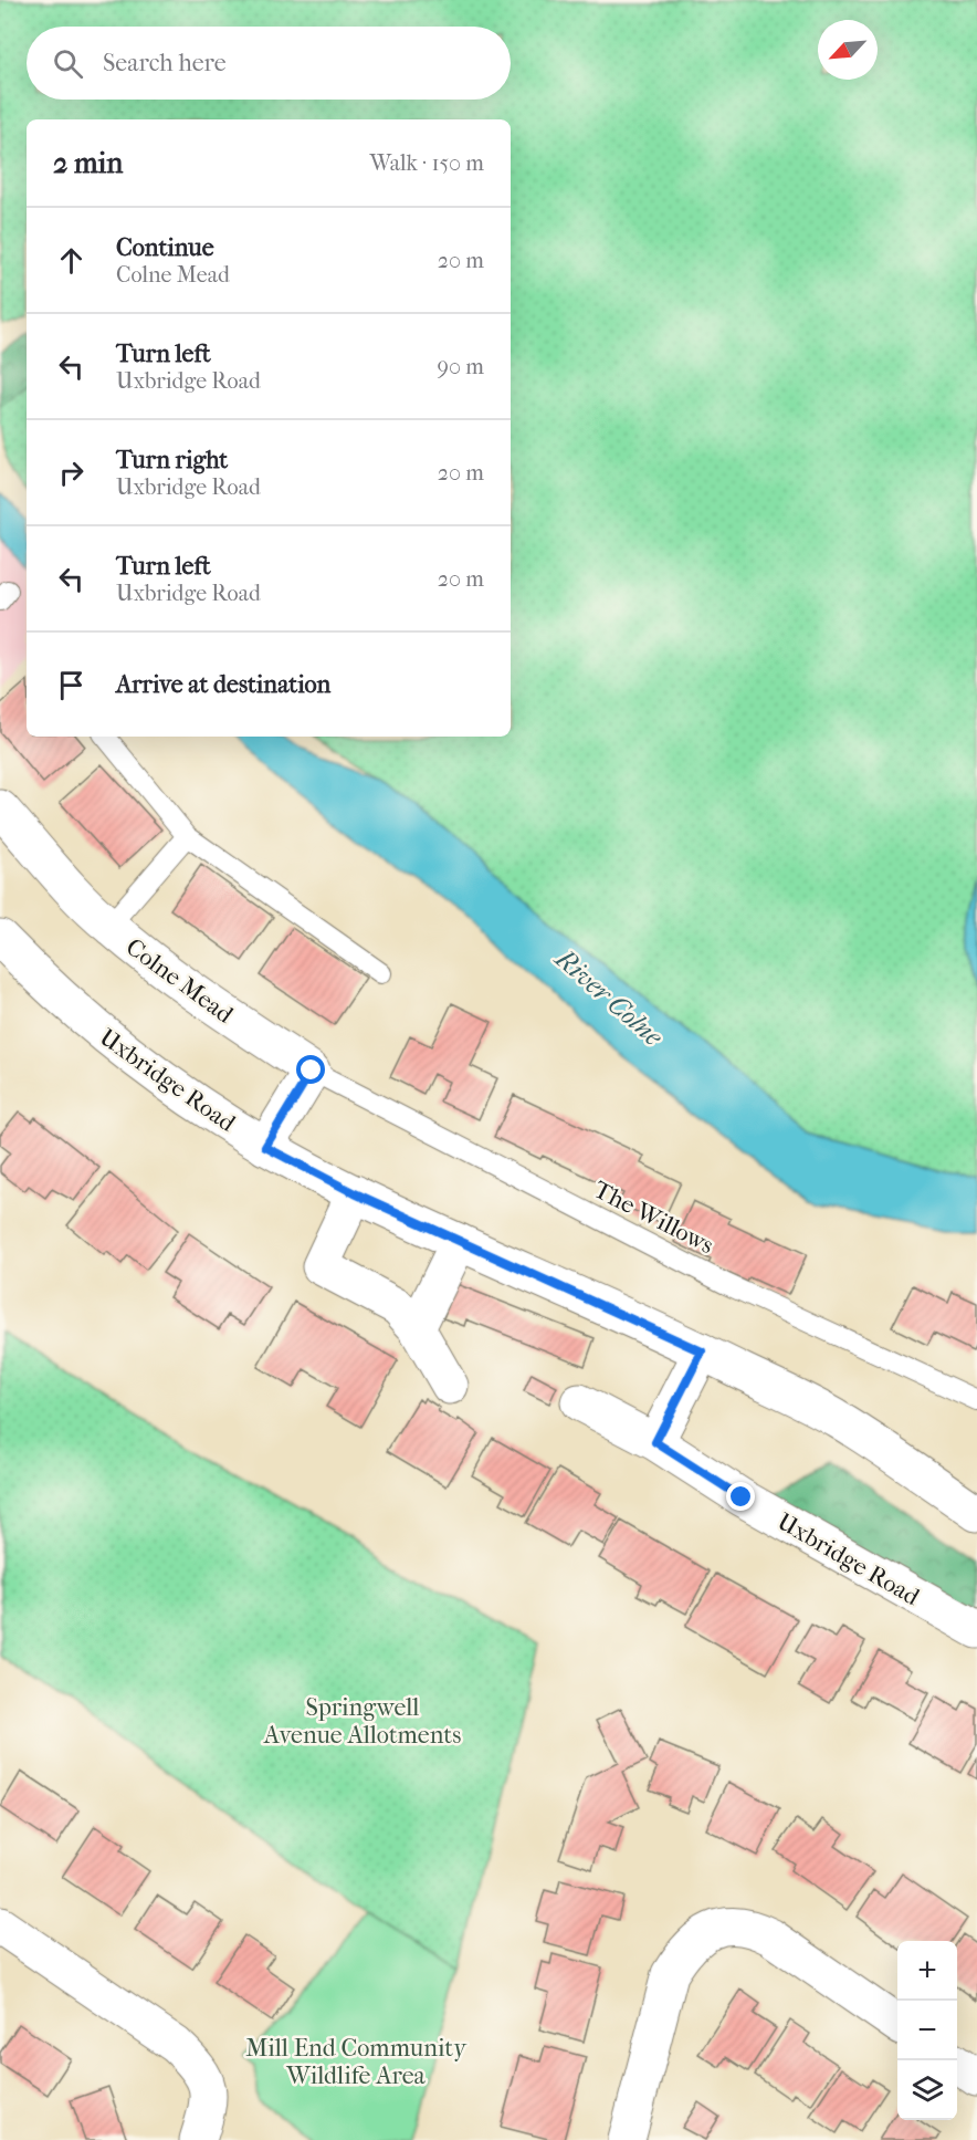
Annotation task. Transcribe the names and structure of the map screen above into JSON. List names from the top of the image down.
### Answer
{
  "streets": {
    "street": ["Colne Mead", "Uxbridge Road"],
    "lane": ["The Willows"]
  },
  "crossings": [
    ["Colne Mead", "The Willows"]
  ],
  "water": ["River Colne"],
  "parks": ["Springwell Avenue Allotments", "Mill End Community Wildlife Area"],
  "north": "bottom left",
  "page": {
    "search": "Search here",
    "heading": ["2 min", "Walk · 150 m"],
    "list": [
      ["Continue", "Colne Mead", "20 m"],
      ["Turn left", "Uxbridge Road", "90 m"],
      ["Turn right", "Uxbridge Road", "20 m"],
      ["Turn left", "Uxbridge Road", "20 m"],
      "Arrive at destination"
    ],
    "map_buttons": ["+", "−"]
  }
}
